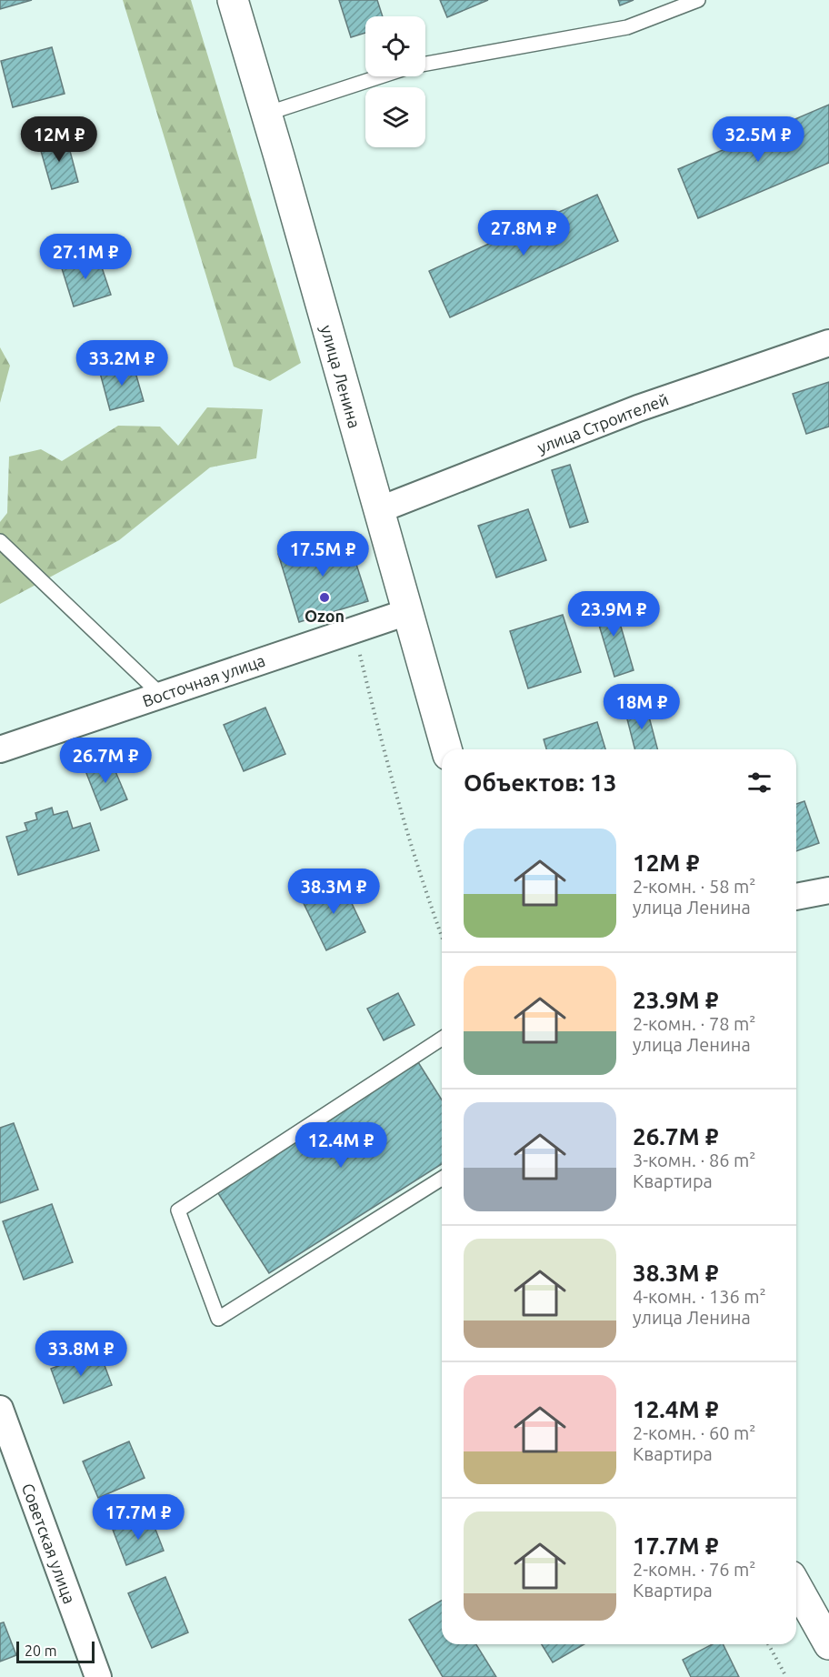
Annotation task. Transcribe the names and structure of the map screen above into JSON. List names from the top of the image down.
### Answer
{
  "streets": {
    "street": [
      "улица Ленина",
      "улица Строителей",
      "Восточная улица",
      "Советская улица"
    ]
  },
  "crossings": [
    ["улица Ленина", "улица Строителей"],
    ["улица Ленина", "Восточная улица"]
  ],
  "places": ["Ozon"],
  "scale_bar": "20 m",
  "page": {
    "price": [
      "12M ₽",
      "32.5M ₽",
      "27.8M ₽",
      "27.1M ₽",
      "33.2M ₽",
      "17.5M ₽",
      "23.9M ₽",
      "18M ₽",
      "26.7M ₽",
      "38.3M ₽",
      "12.4M ₽",
      "33.8M ₽",
      "17.7M ₽"
    ],
    "heading": "Объектов: 13",
    "list": [
      {
        "name": "12M ₽",
        "note": "2-комн. · 58 m² · улица Ленина"
      },
      {
        "name": "23.9M ₽",
        "note": "2-комн. · 78 m² · улица Ленина"
      },
      {
        "name": "26.7M ₽",
        "note": "3-комн. · 86 m² · Квартира"
      },
      {
        "name": "38.3M ₽",
        "note": "4-комн. · 136 m² · улица Ленина"
      },
      {
        "name": "12.4M ₽",
        "note": "2-комн. · 60 m² · Квартира"
      },
      {
        "name": "17.7M ₽",
        "note": "2-комн. · 76 m² · Квартира"
      }
    ],
    "scale": "20 m"
  }
}
